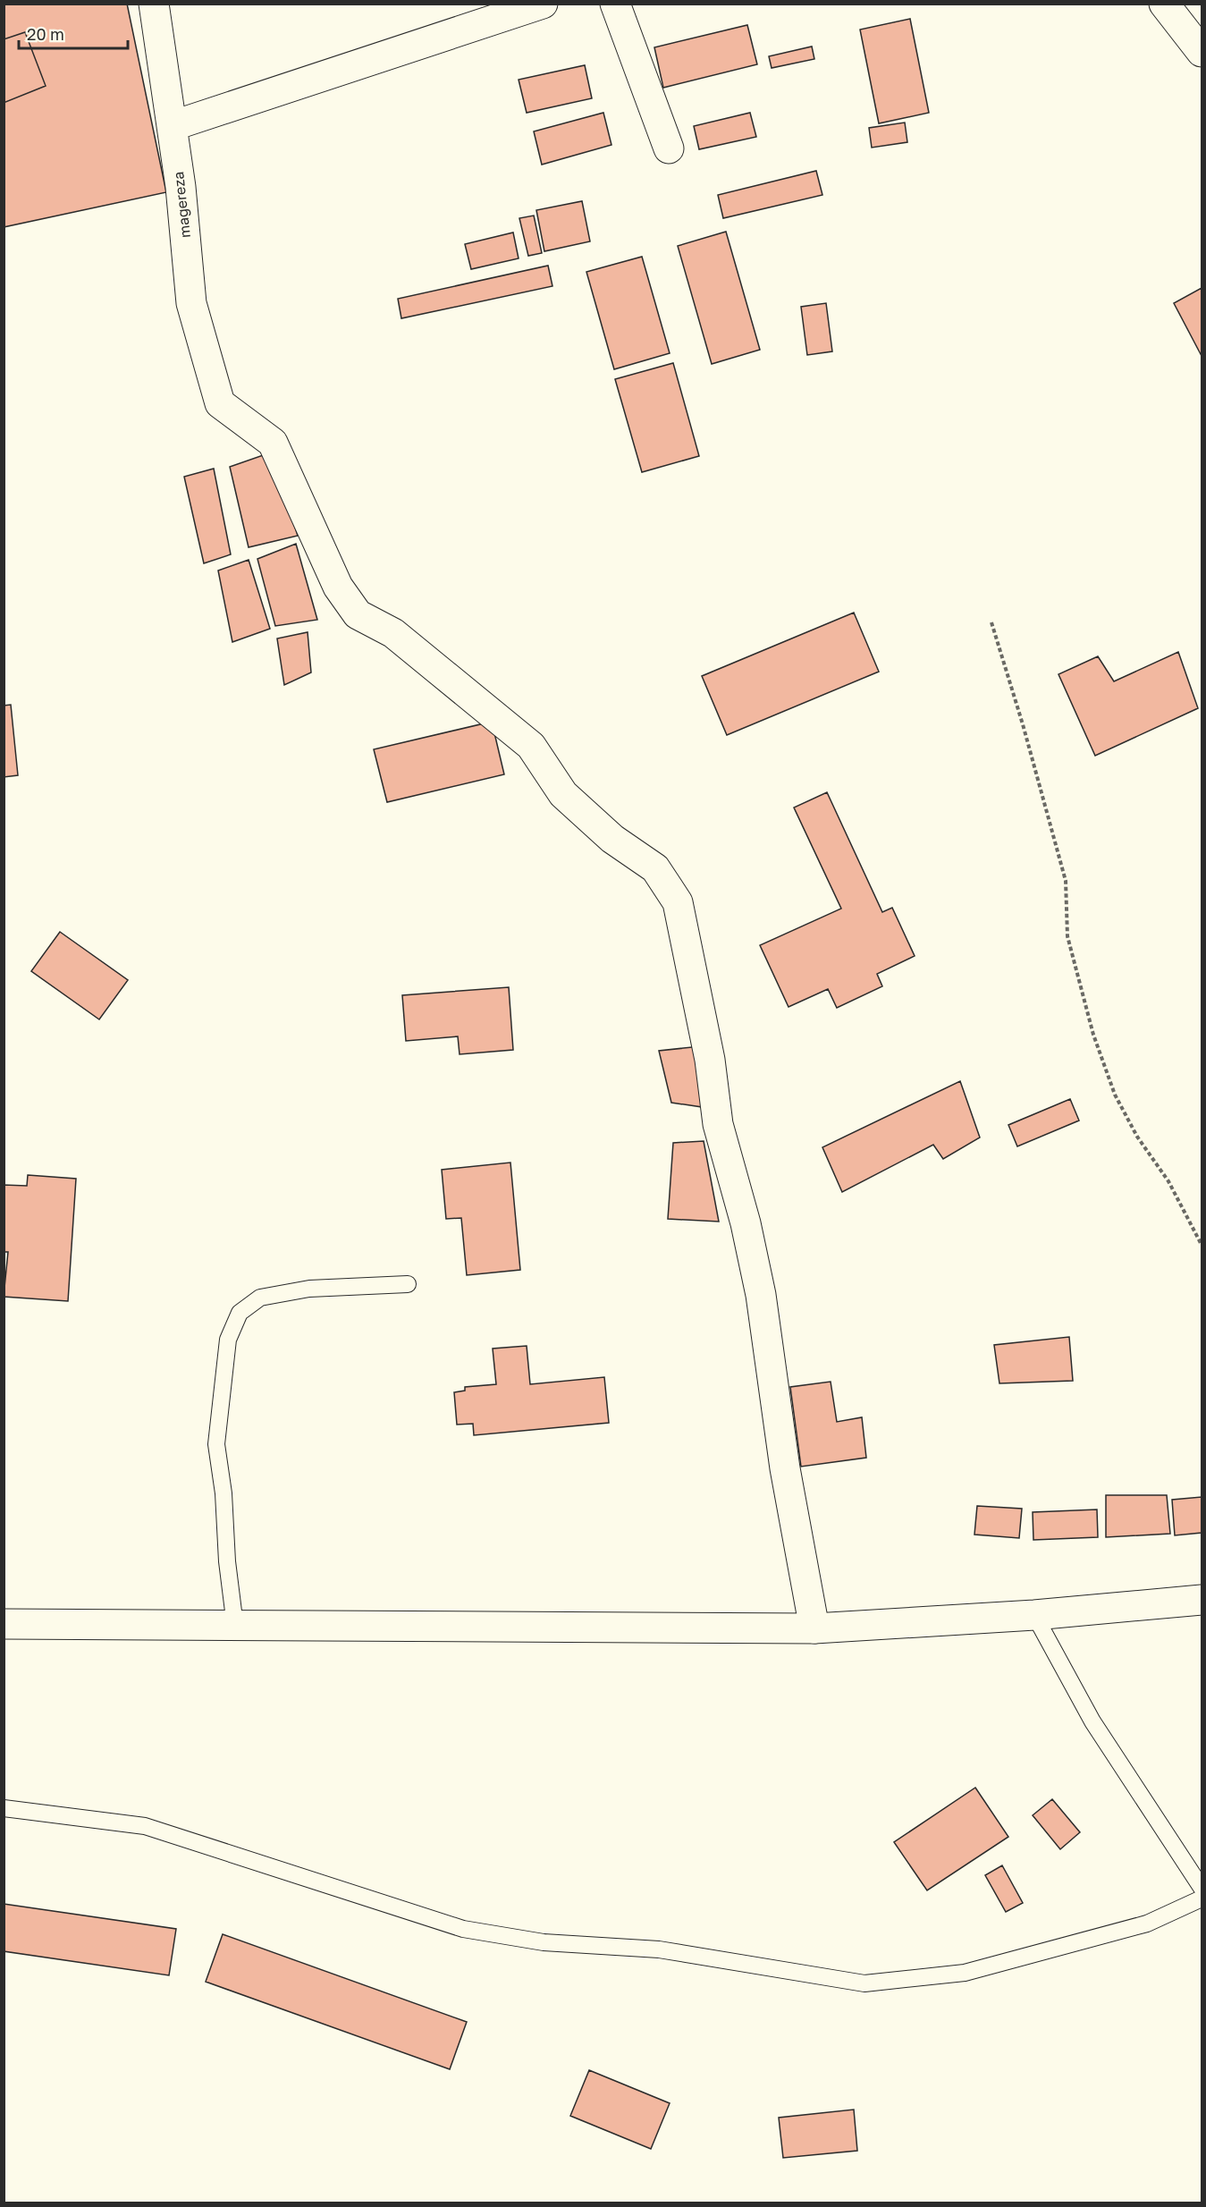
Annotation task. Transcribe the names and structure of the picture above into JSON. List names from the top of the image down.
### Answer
{
  "streets": {
    "street": ["magereza"]
  },
  "scale_bar": "20 m"
}
